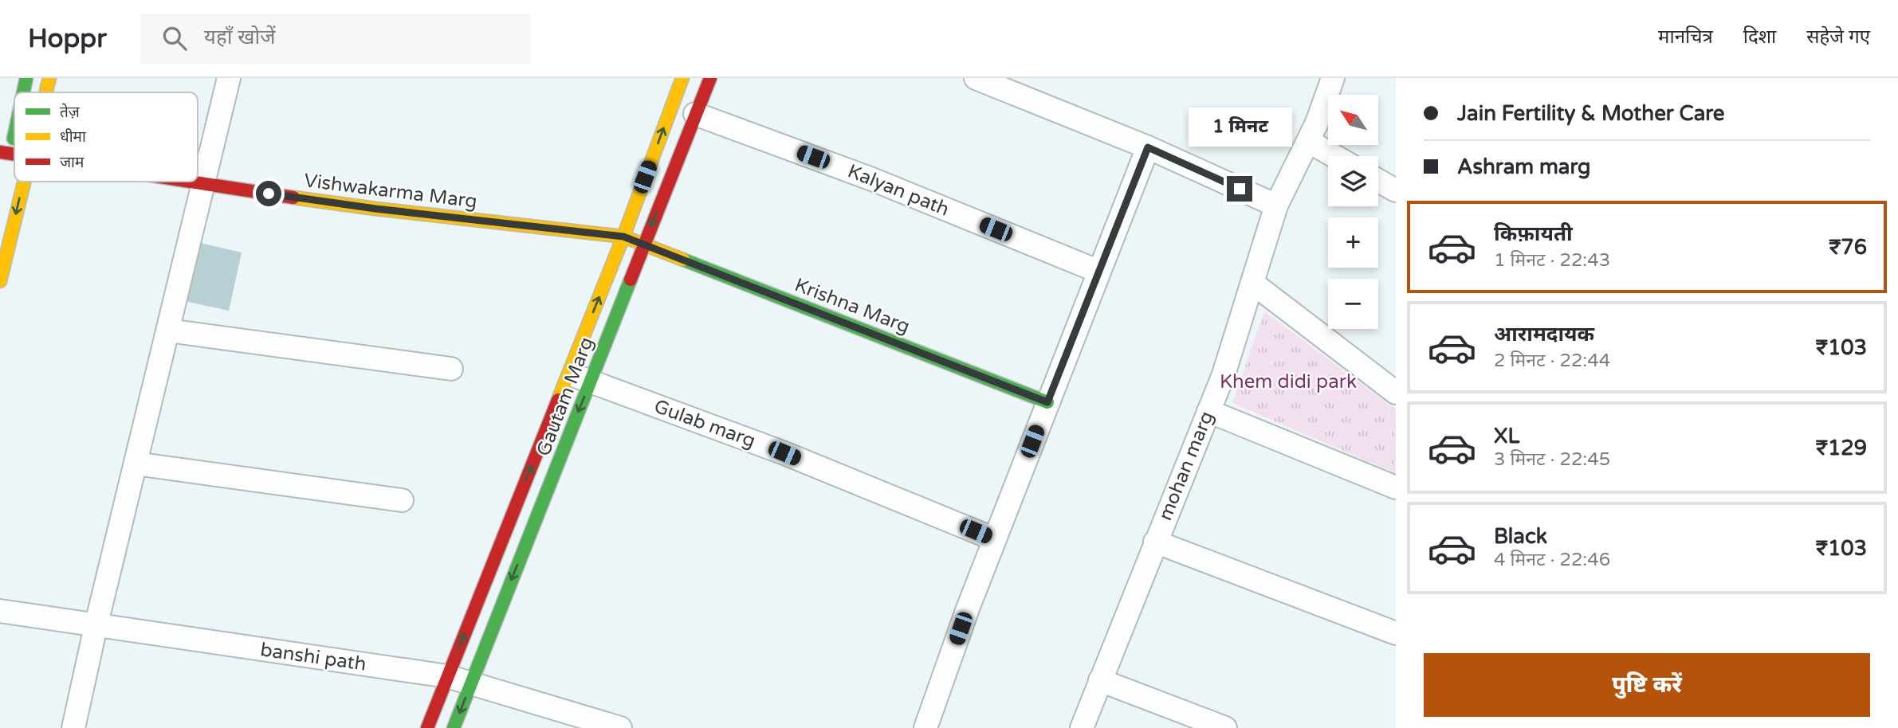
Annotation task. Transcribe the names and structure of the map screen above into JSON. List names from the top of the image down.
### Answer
{
  "streets": {
    "street": [
      "Kalyan path",
      "Vishwakarma Marg",
      "Krishna Marg",
      "Gautam Marg",
      "Gulab marg",
      "mohan marg",
      "banshi path"
    ]
  },
  "crossings": [
    ["Kalyan path", "Gautam Marg"],
    ["Vishwakarma Marg", "Krishna Marg"],
    ["Vishwakarma Marg", "Gautam Marg"],
    ["Krishna Marg", "Gautam Marg"],
    ["Gautam Marg", "Gulab marg"],
    ["Gautam Marg", "banshi path"]
  ],
  "parks": ["Khem didi park"],
  "legend": ["तेज़", "धीमा", "जाम"],
  "north": "top left",
  "page": {
    "header": "Hoppr",
    "search": "यहाँ खोजें",
    "nav": ["मानचित्र", "दिशा", "सहेजे गए"],
    "banner": ["Jain Fertility & Mother Care", "Ashram marg"],
    "map_buttons": ["+", "−"],
    "bubble": "1 मिनट",
    "list": [
      {
        "name": "किफ़ायती",
        "note": "1 मिनट · 22:43",
        "value": "₹76"
      },
      {
        "name": "आरामदायक",
        "note": "2 मिनट · 22:44",
        "value": "₹103"
      },
      {
        "name": "XL",
        "note": "3 मिनट · 22:45",
        "value": "₹129"
      },
      {
        "name": "Black",
        "note": "4 मिनट · 22:46",
        "value": "₹103"
      }
    ],
    "buttons": "पुष्टि करें"
  }
}
